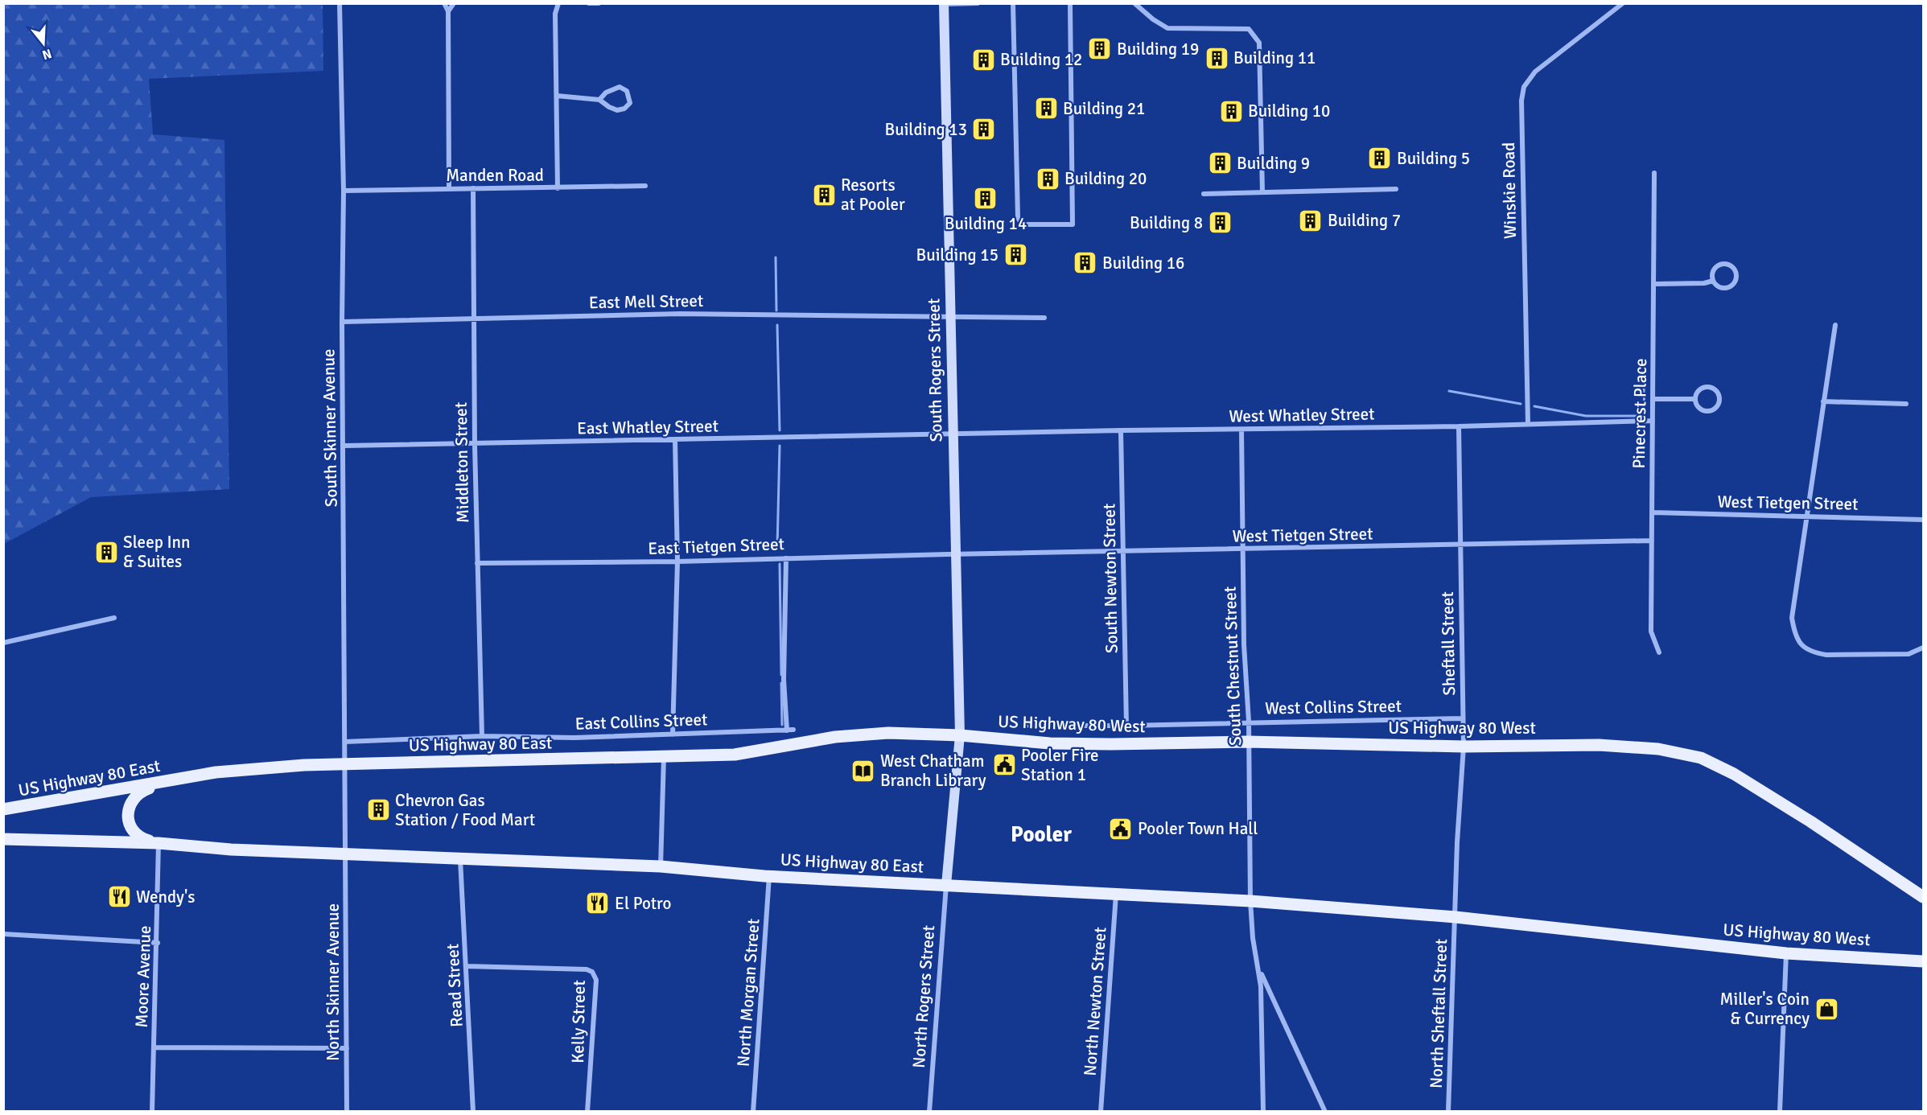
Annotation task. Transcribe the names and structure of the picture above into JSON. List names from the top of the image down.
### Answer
{
  "streets": {
    "main road": ["US Highway 80 West", "US Highway 80 East"],
    "street": [
      "Manden Road",
      "Winskie Road",
      "East Mell Street",
      "South Rogers Street",
      "Pinecrest Place",
      "West Whatley Street",
      "East Whatley Street",
      "South Skinner Avenue",
      "Middleton Street",
      "West Tietgen Street",
      "East Tietgen Street",
      "South Newton Street",
      "Sheftall Street",
      "South Chestnut Street",
      "West Collins Street",
      "East Collins Street",
      "Moore Avenue",
      "North Skinner Avenue",
      "Read Street",
      "North Morgan Street",
      "North Rogers Street",
      "North Newton Street",
      "North Sheftall Street",
      "Kelly Street"
    ]
  },
  "crossings": [
    ["Manden Road", "South Skinner Avenue"],
    ["Manden Road", "Middleton Street"],
    ["Winskie Road", "West Whatley Street"],
    ["East Mell Street", "South Rogers Street"],
    ["East Mell Street", "South Skinner Avenue"],
    ["East Mell Street", "Middleton Street"],
    ["South Rogers Street", "West Whatley Street"],
    ["South Rogers Street", "East Whatley Street"],
    ["South Rogers Street", "West Tietgen Street"],
    ["South Rogers Street", "East Tietgen Street"],
    ["South Rogers Street", "US Highway 80 West"],
    ["South Rogers Street", "US Highway 80 East"],
    ["South Rogers Street", "North Rogers Street"],
    ["Pinecrest Place", "West Whatley Street"],
    ["Pinecrest Place", "West Tietgen Street"],
    ["West Whatley Street", "East Whatley Street"],
    ["West Whatley Street", "South Newton Street"],
    ["West Whatley Street", "Sheftall Street"],
    ["West Whatley Street", "South Chestnut Street"],
    ["East Whatley Street", "South Skinner Avenue"],
    ["East Whatley Street", "Middleton Street"],
    ["South Skinner Avenue", "East Collins Street"],
    ["South Skinner Avenue", "US Highway 80 East"],
    ["South Skinner Avenue", "North Skinner Avenue"],
    ["Middleton Street", "East Tietgen Street"],
    ["Middleton Street", "East Collins Street"],
    ["West Tietgen Street", "East Tietgen Street"],
    ["West Tietgen Street", "South Newton Street"],
    ["West Tietgen Street", "Sheftall Street"],
    ["West Tietgen Street", "South Chestnut Street"],
    ["East Tietgen Street", "East Collins Street"],
    ["South Newton Street", "West Collins Street"],
    ["Sheftall Street", "West Collins Street"],
    ["Sheftall Street", "US Highway 80 West"],
    ["Sheftall Street", "North Sheftall Street"],
    ["South Chestnut Street", "West Collins Street"],
    ["South Chestnut Street", "US Highway 80 West"],
    ["US Highway 80 West", "US Highway 80 East"],
    ["US Highway 80 West", "North Rogers Street"],
    ["US Highway 80 West", "North Newton Street"],
    ["US Highway 80 West", "North Sheftall Street"],
    ["US Highway 80 East", "Moore Avenue"],
    ["US Highway 80 East", "North Skinner Avenue"],
    ["US Highway 80 East", "Read Street"],
    ["US Highway 80 East", "North Morgan Street"],
    ["US Highway 80 East", "North Rogers Street"],
    ["Read Street", "Kelly Street"]
  ],
  "districts": ["Pooler"],
  "places": {
    "building": [
      "Building 19",
      "Building 11",
      "Building 12",
      "Building 21",
      "Building 10",
      "Building 13",
      "Building 5",
      "Building 9",
      "Building 20",
      "Resorts at Pooler",
      "Building 14",
      "Building 7",
      "Building 8",
      "Building 15",
      "Building 16",
      "Sleep Inn & Suites",
      "Chevron Gas Station / Food Mart"
    ],
    "public building": ["Pooler Fire Station 1", "Pooler Town Hall"],
    "library": ["West Chatham Branch Library"],
    "restaurant": ["Wendy's", "El Potro"],
    "shop": ["Miller's Coin & Currency"]
  },
  "north": "bottom"
}
